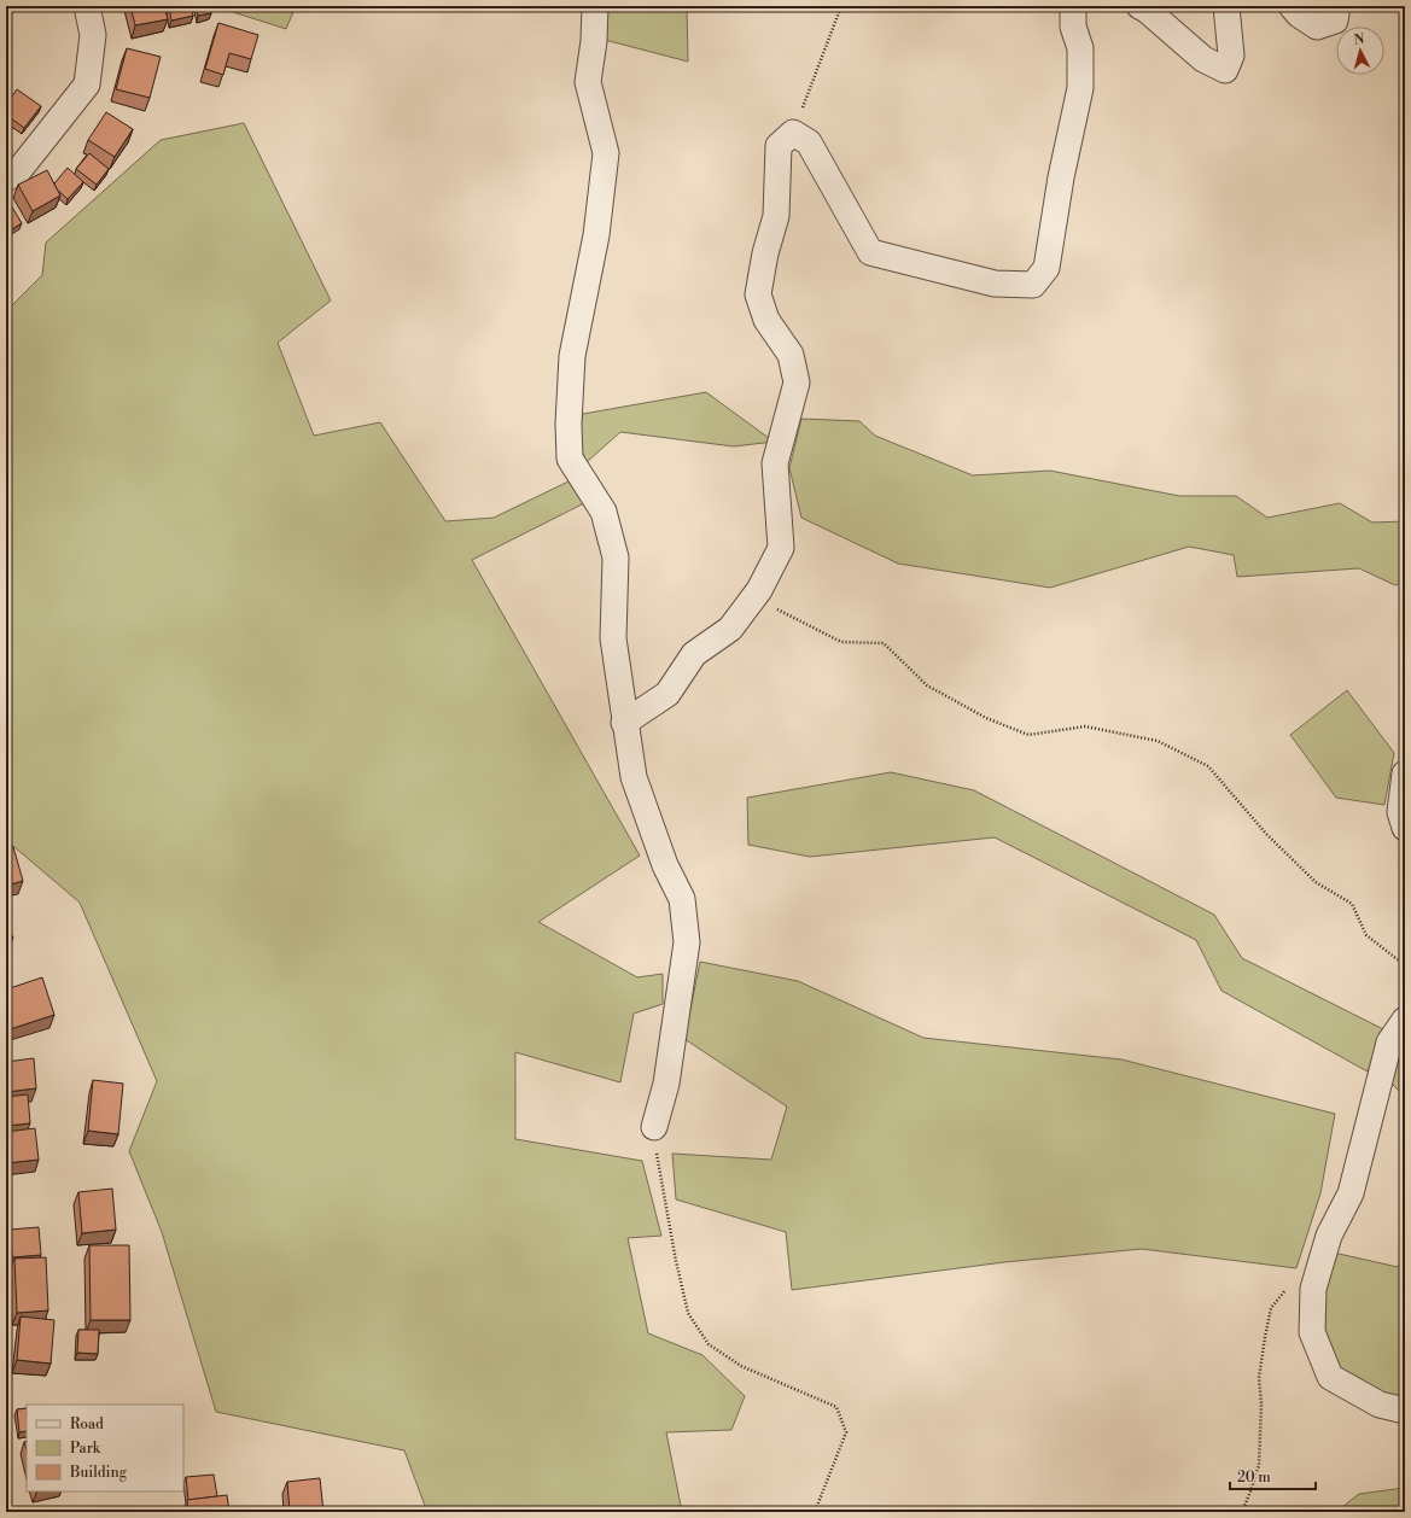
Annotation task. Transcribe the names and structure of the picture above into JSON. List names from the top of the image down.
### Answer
{
  "legend": ["Road", "Park", "Building"],
  "scale_bar": "20 m",
  "north": "top"
}
